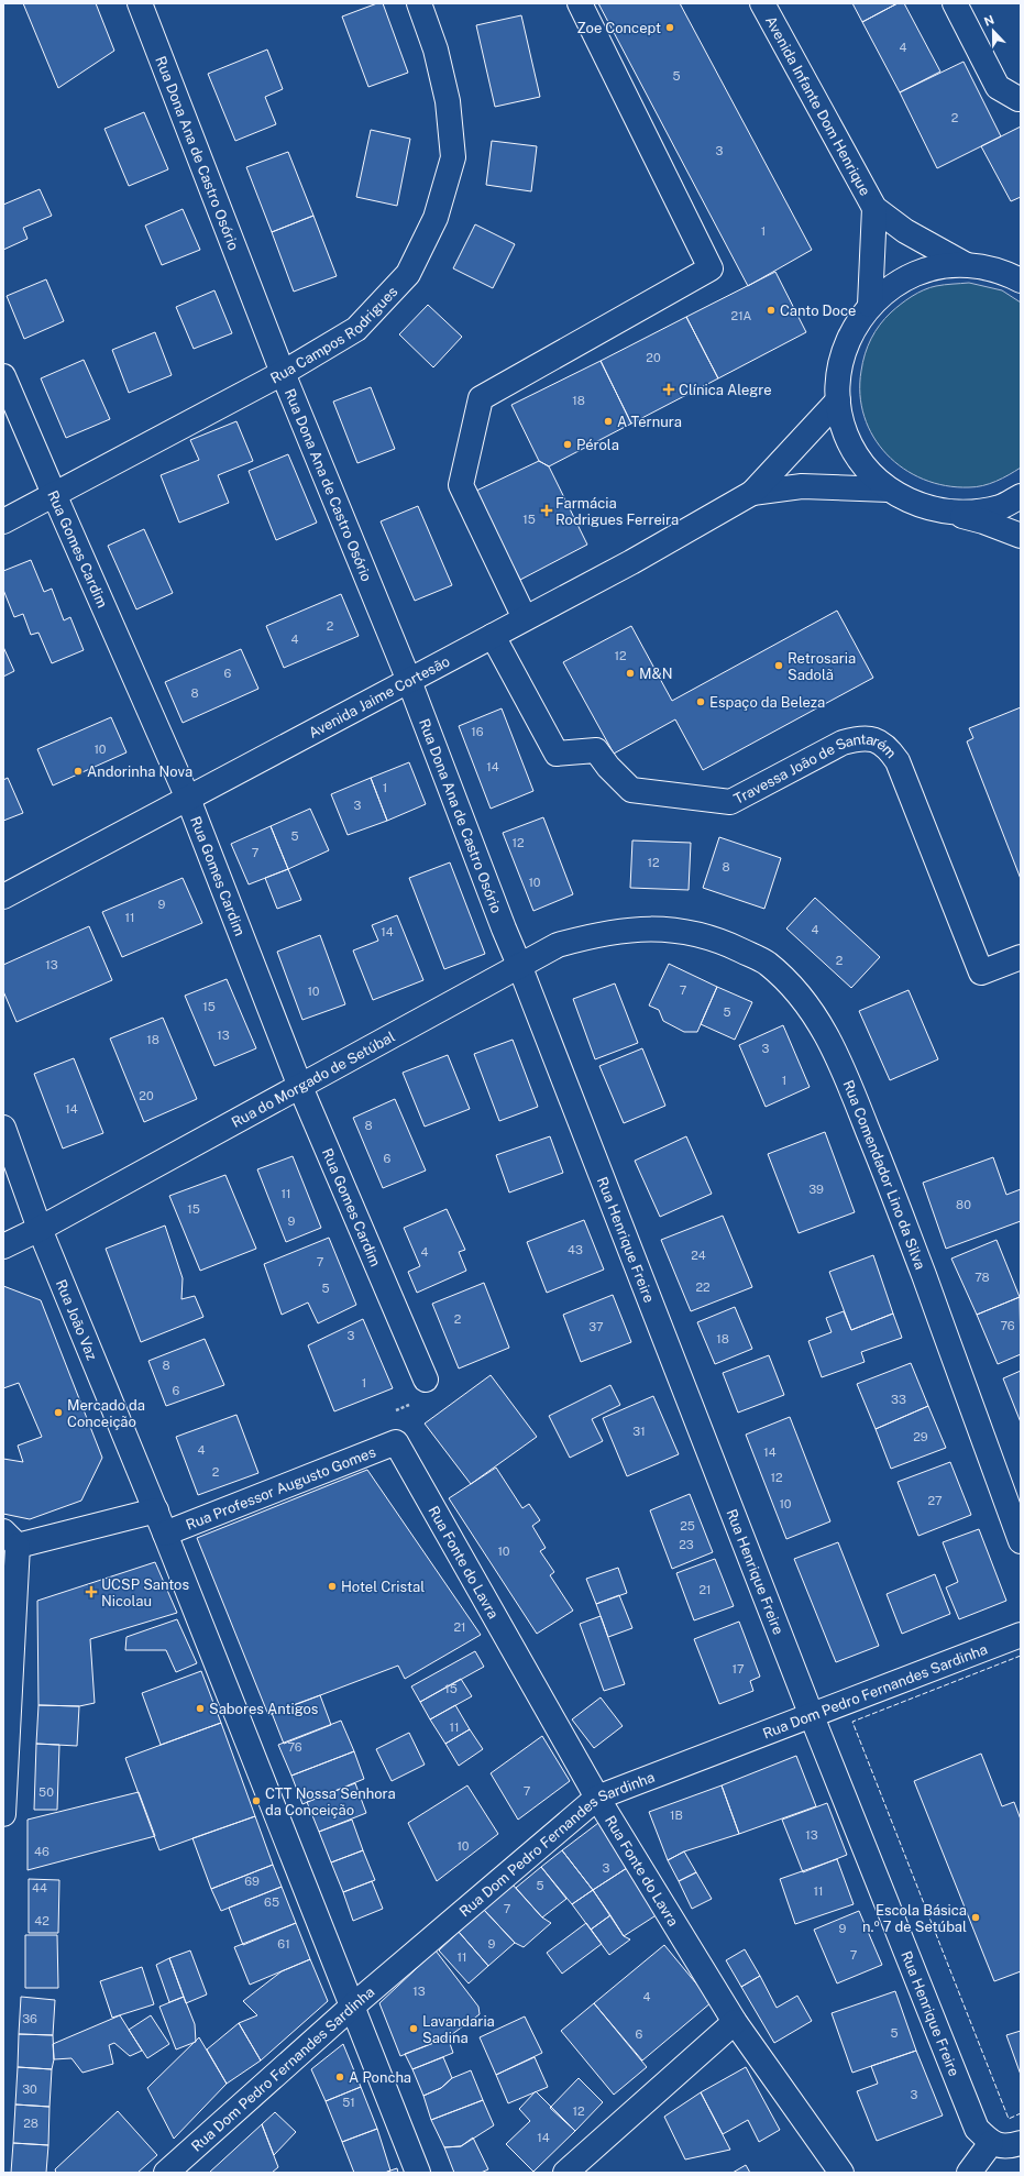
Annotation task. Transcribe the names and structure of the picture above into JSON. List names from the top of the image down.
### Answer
{
  "streets": {
    "street": [
      "Avenida Infante Dom Henrique",
      "Rua Dona Ana de Castro Osório",
      "Rua Campos Rodrigues",
      "Rua Gomes Cardim",
      "Avenida Jaime Cortesão",
      "Travessa João de Santarém",
      "Rua do Morgado de Setúbal",
      "Rua Comendador Lino da Silva",
      "Rua Henrique Freire",
      "Rua João Vaz",
      "Rua Professor Augusto Gomes",
      "Rua Fonte do Lavra",
      "Rua Dom Pedro Fernandes Sardinha"
    ]
  },
  "crossings": [
    ["Rua Dona Ana de Castro Osório", "Rua Campos Rodrigues"],
    ["Rua Dona Ana de Castro Osório", "Avenida Jaime Cortesão"],
    ["Rua Dona Ana de Castro Osório", "Rua do Morgado de Setúbal"],
    ["Rua Dona Ana de Castro Osório", "Rua Henrique Freire"],
    ["Rua Campos Rodrigues", "Rua Gomes Cardim"],
    ["Rua Gomes Cardim", "Avenida Jaime Cortesão"],
    ["Rua Gomes Cardim", "Rua do Morgado de Setúbal"],
    ["Avenida Jaime Cortesão", "Travessa João de Santarém"],
    ["Rua do Morgado de Setúbal", "Rua Comendador Lino da Silva"],
    ["Rua do Morgado de Setúbal", "Rua Henrique Freire"],
    ["Rua do Morgado de Setúbal", "Rua João Vaz"],
    ["Rua Henrique Freire", "Rua Dom Pedro Fernandes Sardinha"],
    ["Rua João Vaz", "Rua Professor Augusto Gomes"],
    ["Rua João Vaz", "Rua Dom Pedro Fernandes Sardinha"],
    ["Rua Professor Augusto Gomes", "Rua Fonte do Lavra"],
    ["Rua Fonte do Lavra", "Rua Dom Pedro Fernandes Sardinha"]
  ],
  "places": {
    "other": [
      "Zoe Concept",
      "Canto Doce",
      "A Ternura",
      "Pérola",
      "Retrosaria Sadolã",
      "M&N",
      "Espaço da Beleza",
      "Andorinha Nova",
      "Mercado da Conceição",
      "Hotel Cristal",
      "Sabores Antigos",
      "CTT Nossa Senhora da Conceição",
      "Escola Básica n.º 7 de Setúbal",
      "Lavandaria Sadina",
      "A Poncha"
    ],
    "health": ["Clínica Alegre", "Farmácia Rodrigues Ferreira", "UCSP Santos Nicolau"]
  },
  "house_numbers": [
    "4",
    "5",
    "2",
    "3",
    "1",
    "21A",
    "20",
    "18",
    "15",
    "2",
    "4",
    "12",
    "6",
    "8",
    "16",
    "10",
    "14",
    "1",
    "3",
    "5",
    "12",
    "7",
    "12",
    "8",
    "10",
    "9",
    "11",
    "4",
    "14",
    "2",
    "13",
    "7",
    "10",
    "15",
    "5",
    "13",
    "18",
    "3",
    "1",
    "20",
    "14",
    "8",
    "6",
    "39",
    "11",
    "80",
    "15",
    "9",
    "43",
    "4",
    "24",
    "7",
    "78",
    "22",
    "5",
    "2",
    "76",
    "37",
    "3",
    "18",
    "8",
    "1",
    "6",
    "33",
    "31",
    "29",
    "4",
    "14",
    "2",
    "12",
    "27",
    "10",
    "25",
    "23",
    "10",
    "21",
    "21",
    "17",
    "15",
    "11",
    "76",
    "7",
    "50",
    "1B",
    "13",
    "10",
    "46",
    "3",
    "69",
    "5",
    "44",
    "11",
    "65",
    "7",
    "42",
    "9",
    "61",
    "9",
    "7",
    "11",
    "13",
    "4",
    "36",
    "5",
    "6",
    "30",
    "3",
    "51",
    "12",
    "28",
    "14"
  ],
  "north": "top"
}
